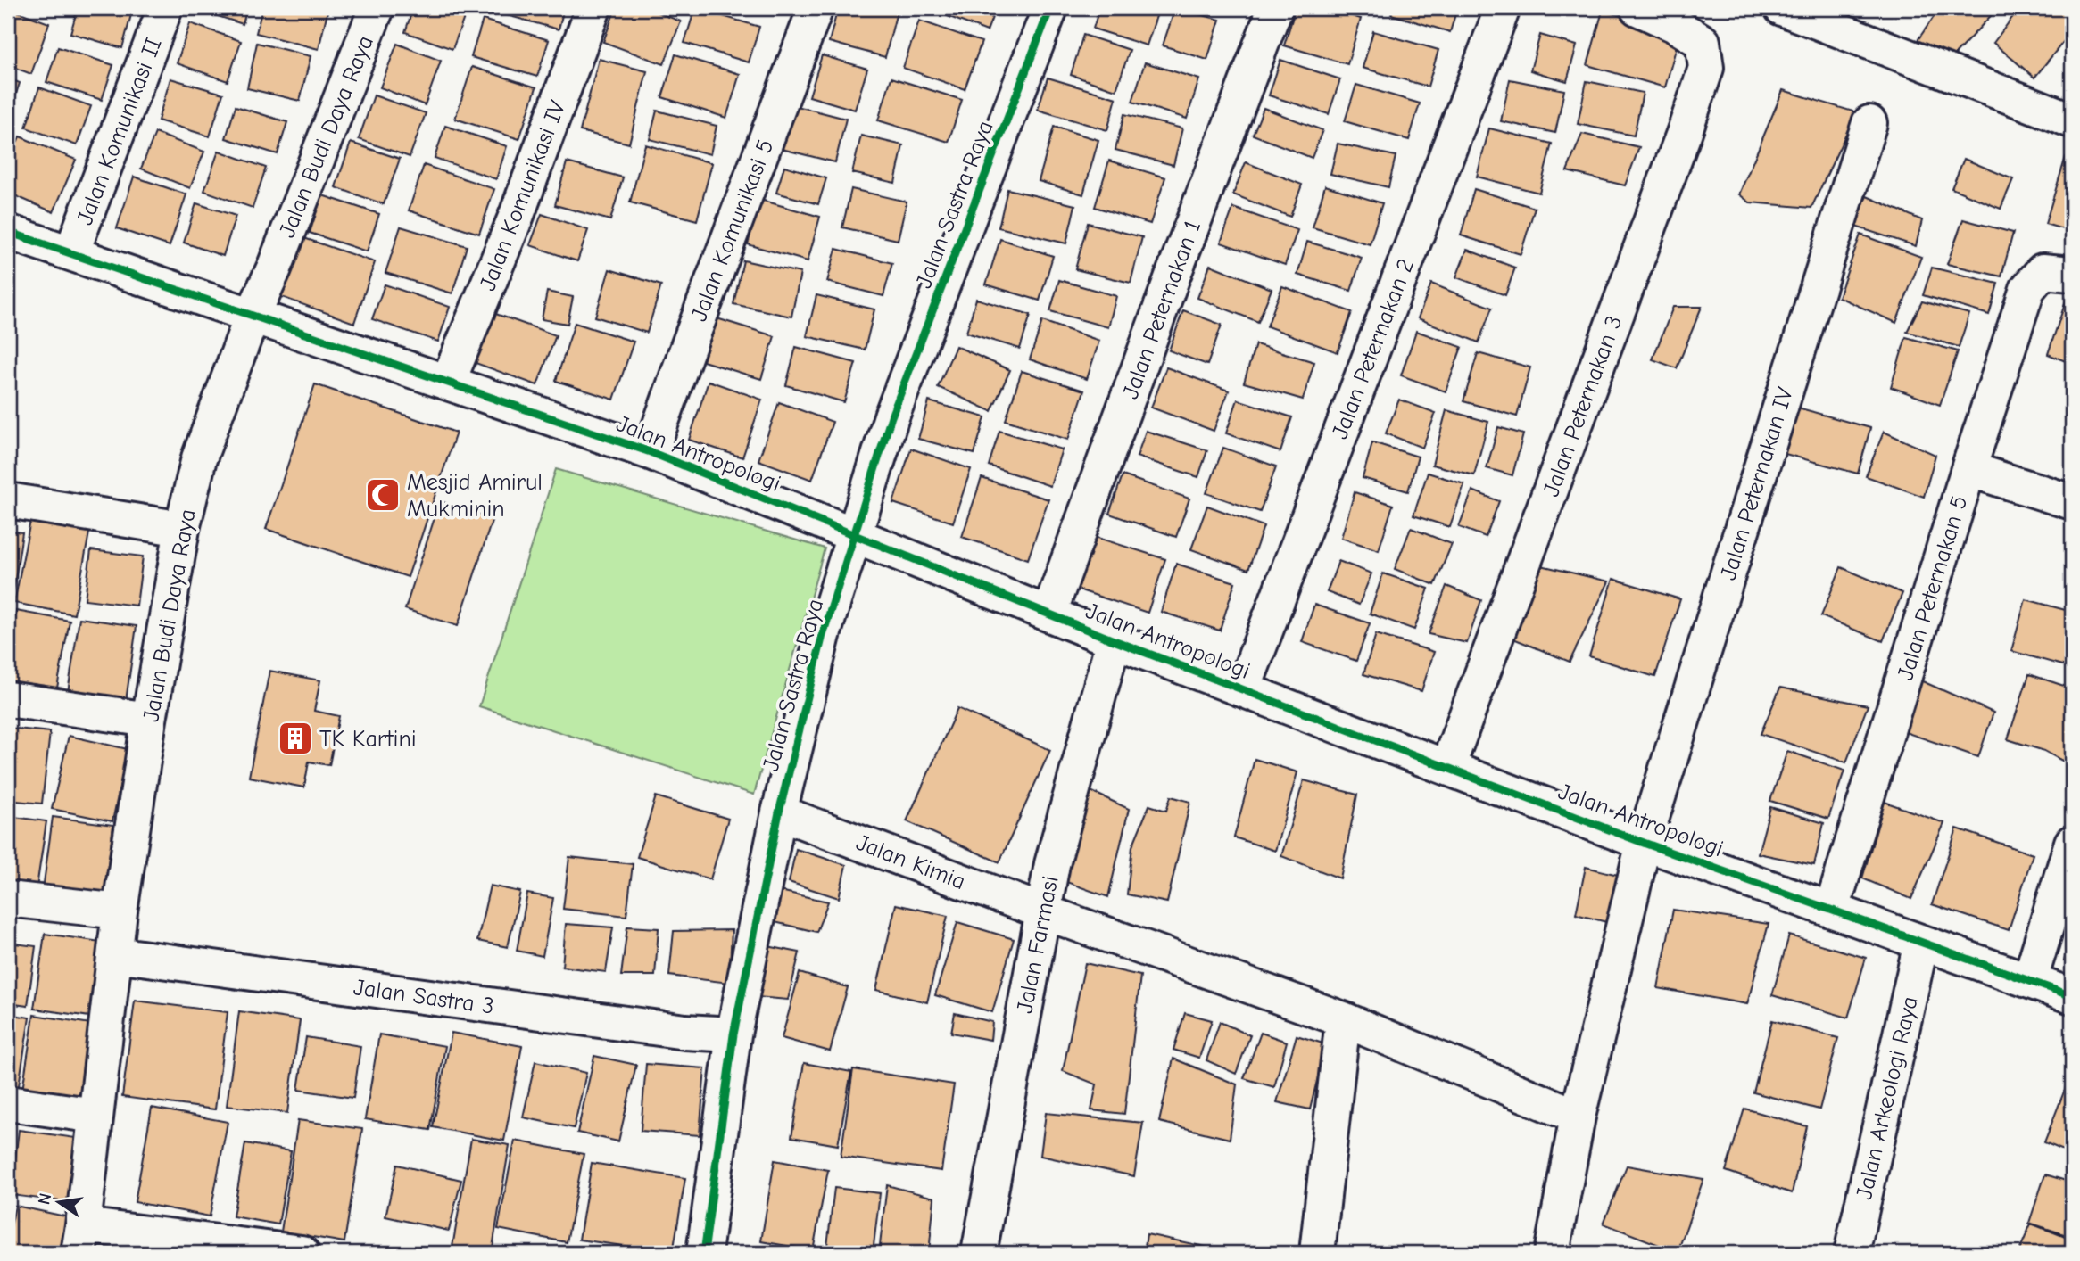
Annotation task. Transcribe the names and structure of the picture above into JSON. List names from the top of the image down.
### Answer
{
  "streets": {
    "street": [
      "Jalan Komunikasi II",
      "Jalan Budi Daya Raya",
      "Jalan Komunikasi IV",
      "Jalan Sastra Raya",
      "Jalan Komunikasi 5",
      "Jalan Peternakan 1",
      "Jalan Peternakan 2",
      "Jalan Peternakan 3",
      "Jalan Antropologi",
      "Jalan Peternakan IV",
      "Jalan Peternakan 5",
      "Jalan Kimia",
      "Jalan Farmasi",
      "Jalan Sastra 3",
      "Jalan Arkeologi Raya"
    ]
  },
  "crossings": [
    ["Jalan Komunikasi II", "Jalan Antropologi"],
    ["Jalan Budi Daya Raya", "Jalan Antropologi"],
    ["Jalan Budi Daya Raya", "Jalan Sastra 3"],
    ["Jalan Komunikasi IV", "Jalan Antropologi"],
    ["Jalan Sastra Raya", "Jalan Antropologi"],
    ["Jalan Sastra Raya", "Jalan Kimia"],
    ["Jalan Sastra Raya", "Jalan Sastra 3"],
    ["Jalan Komunikasi 5", "Jalan Antropologi"],
    ["Jalan Peternakan 1", "Jalan Antropologi"],
    ["Jalan Peternakan 2", "Jalan Antropologi"],
    ["Jalan Peternakan 3", "Jalan Antropologi"],
    ["Jalan Antropologi", "Jalan Peternakan IV"],
    ["Jalan Antropologi", "Jalan Peternakan 5"],
    ["Jalan Antropologi", "Jalan Farmasi"],
    ["Jalan Antropologi", "Jalan Arkeologi Raya"],
    ["Jalan Peternakan IV", "Jalan Kimia"],
    ["Jalan Kimia", "Jalan Farmasi"]
  ],
  "places": {
    "mosque": ["Mesjid Amirul Mukminin"],
    "building": ["TK Kartini"]
  },
  "north": "left"
}
